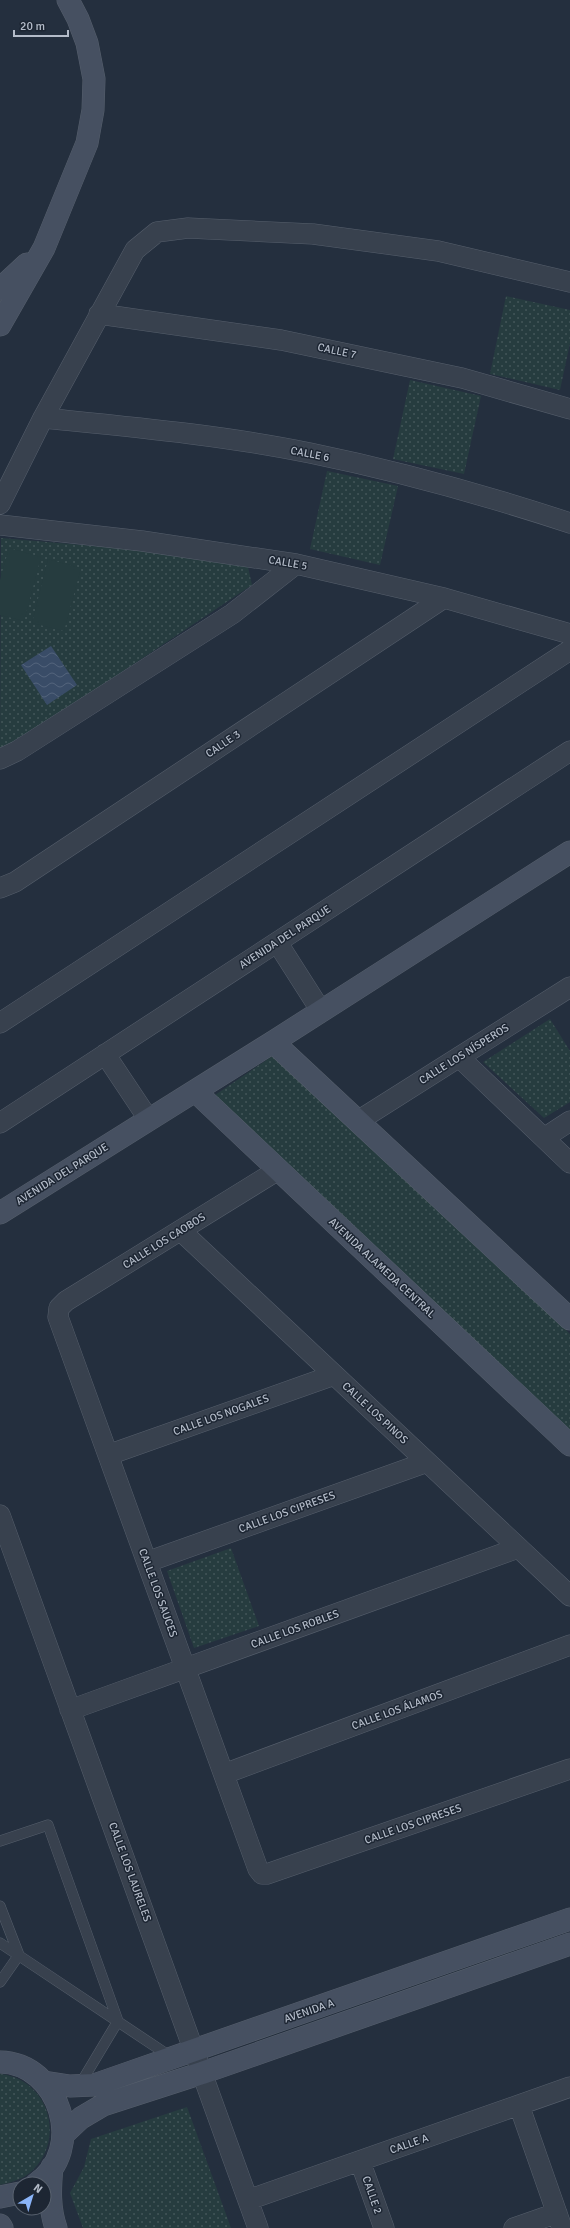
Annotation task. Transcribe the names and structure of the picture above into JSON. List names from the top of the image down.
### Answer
{
  "streets": {
    "street": [
      "CALLE 7",
      "CALLE 6",
      "CALLE 5",
      "CALLE 3",
      "AVENIDA DEL PARQUE",
      "CALLE LOS NÍSPEROS",
      "CALLE LOS CAOBOS",
      "AVENIDA ALAMEDA CENTRAL",
      "CALLE LOS PINOS",
      "CALLE LOS NOGALES",
      "CALLE LOS CIPRESES",
      "CALLE LOS SAUCES",
      "CALLE LOS ROBLES",
      "CALLE LOS ÁLAMOS",
      "CALLE LOS LAURELES",
      "AVENIDA A",
      "CALLE A",
      "CALLE 2"
    ]
  },
  "crossings": [
    ["CALLE 5", "CALLE 3"],
    ["AVENIDA DEL PARQUE", "AVENIDA ALAMEDA CENTRAL"],
    ["CALLE LOS CAOBOS", "AVENIDA ALAMEDA CENTRAL"],
    ["CALLE LOS CAOBOS", "CALLE LOS PINOS"],
    ["CALLE LOS CAOBOS", "CALLE LOS SAUCES"],
    ["CALLE LOS PINOS", "CALLE LOS NOGALES"],
    ["CALLE LOS PINOS", "CALLE LOS CIPRESES"],
    ["CALLE LOS PINOS", "CALLE LOS ROBLES"],
    ["CALLE LOS NOGALES", "CALLE LOS SAUCES"],
    ["CALLE LOS CIPRESES", "CALLE LOS SAUCES"],
    ["CALLE LOS SAUCES", "CALLE LOS ROBLES"],
    ["CALLE LOS SAUCES", "CALLE LOS ÁLAMOS"],
    ["CALLE LOS ROBLES", "CALLE LOS LAURELES"],
    ["CALLE LOS LAURELES", "AVENIDA A"],
    ["CALLE LOS LAURELES", "CALLE A"],
    ["CALLE A", "CALLE 2"]
  ],
  "scale_bar": "20 m",
  "north": "top right"
}
